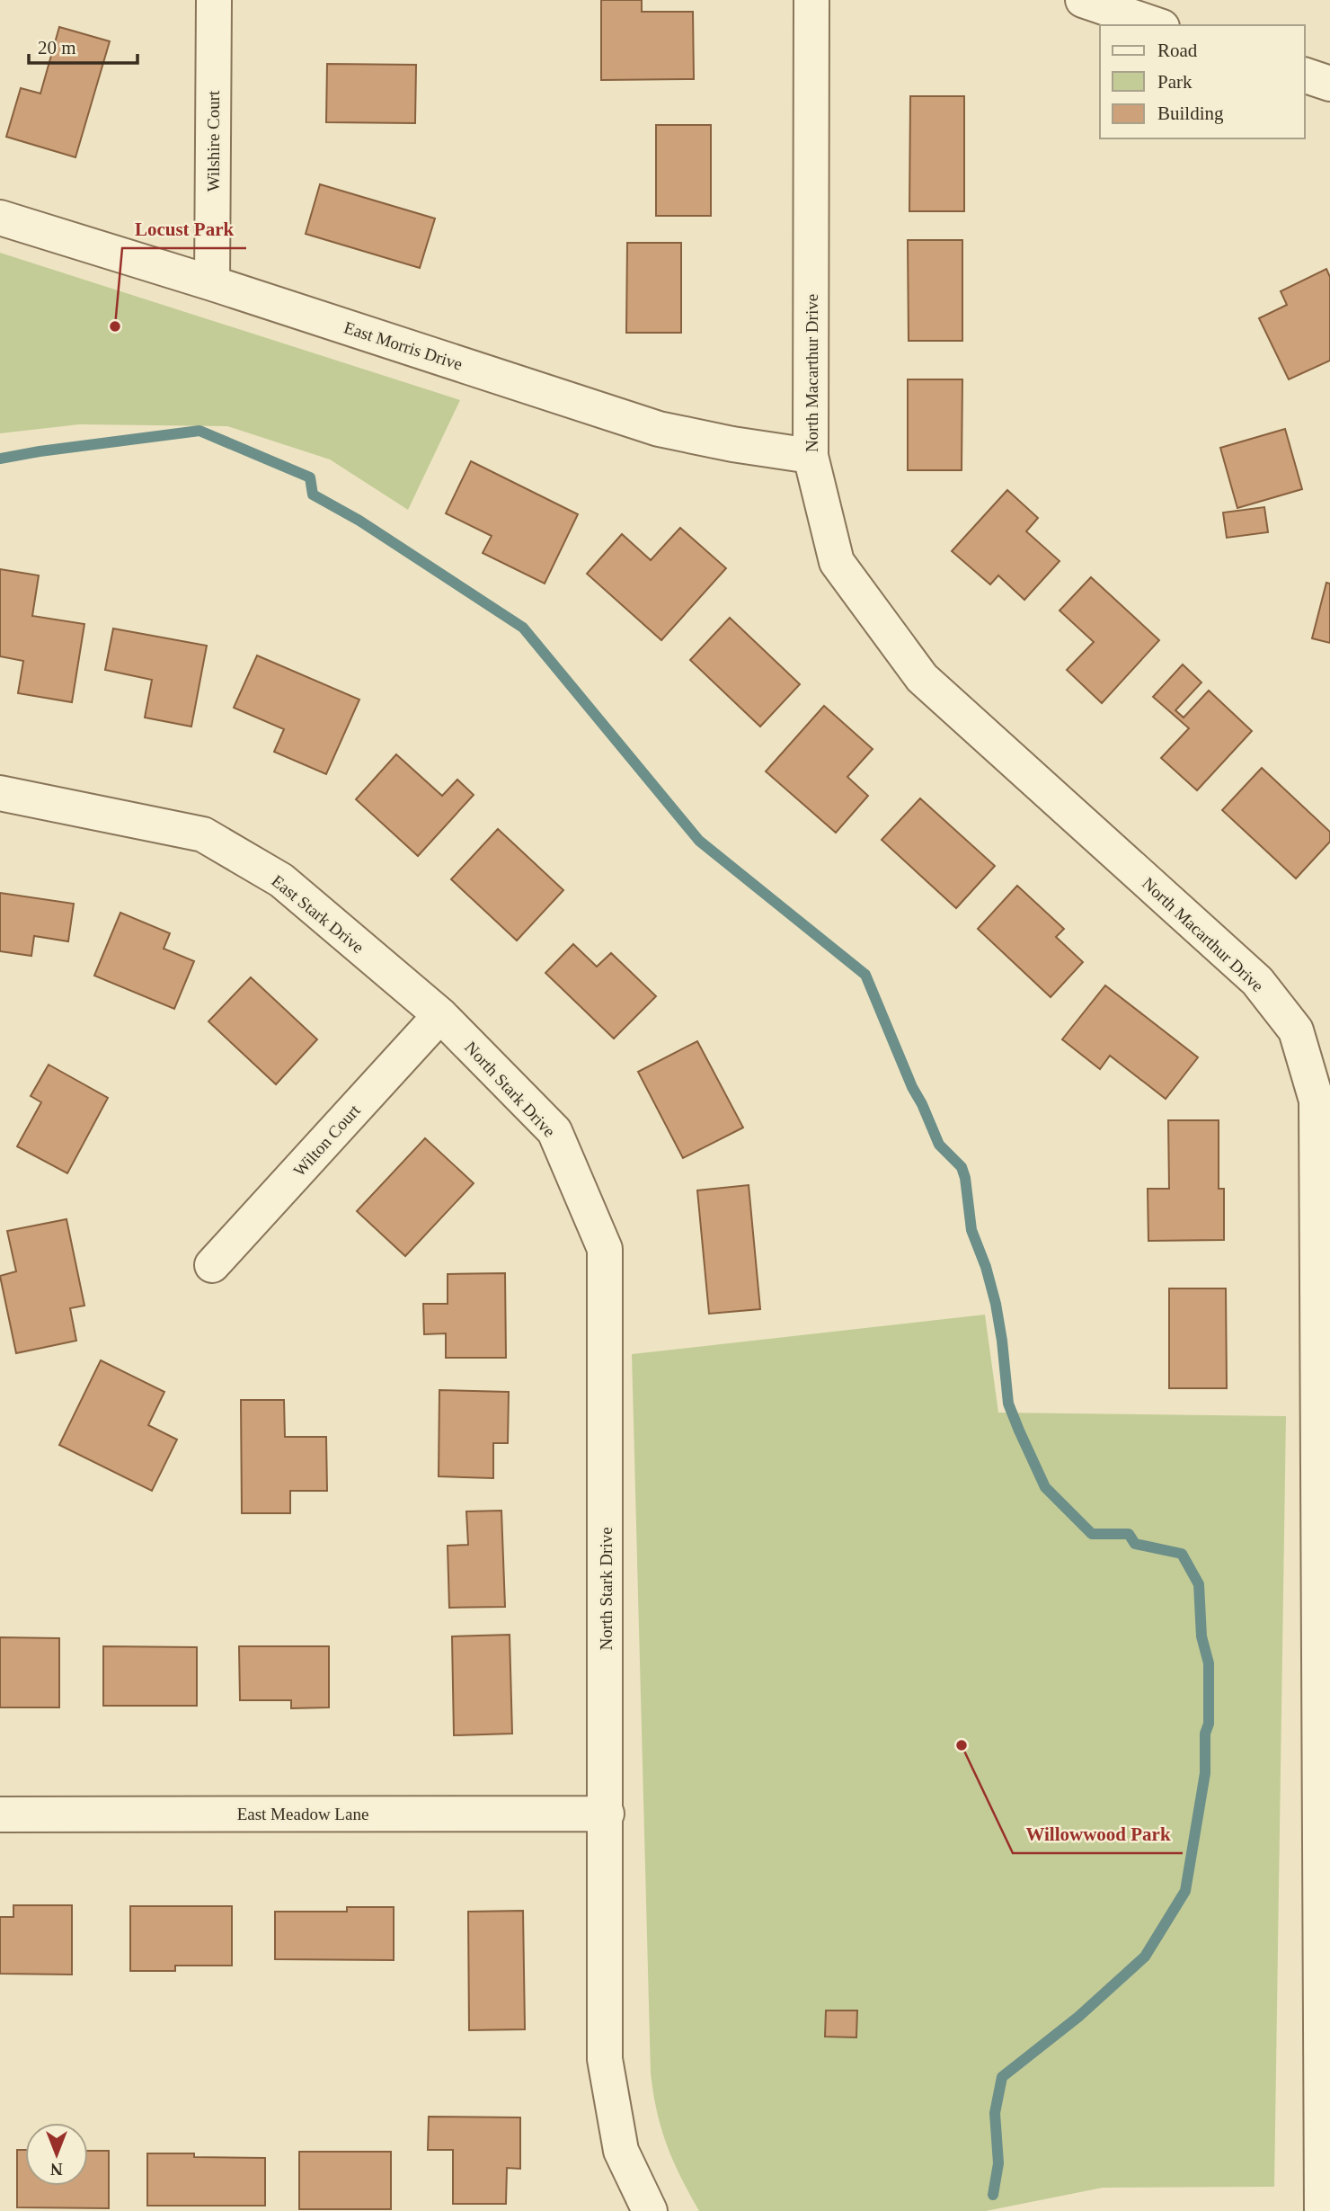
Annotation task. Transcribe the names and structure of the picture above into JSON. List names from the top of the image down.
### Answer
{
  "streets": {
    "street": [
      "Wilshire Court",
      "East Morris Drive",
      "North Macarthur Drive",
      "East Stark Drive",
      "North Stark Drive",
      "Wilton Court",
      "East Meadow Lane"
    ]
  },
  "crossings": [
    ["Wilshire Court", "East Morris Drive"],
    ["East Morris Drive", "North Macarthur Drive"],
    ["East Stark Drive", "North Stark Drive"],
    ["East Stark Drive", "Wilton Court"],
    ["North Stark Drive", "Wilton Court"],
    ["North Stark Drive", "East Meadow Lane"]
  ],
  "places": ["Locust Park", "Willowwood Park"],
  "legend": ["Road", "Park", "Building"],
  "scale_bar": "20 m",
  "north": "bottom"
}
